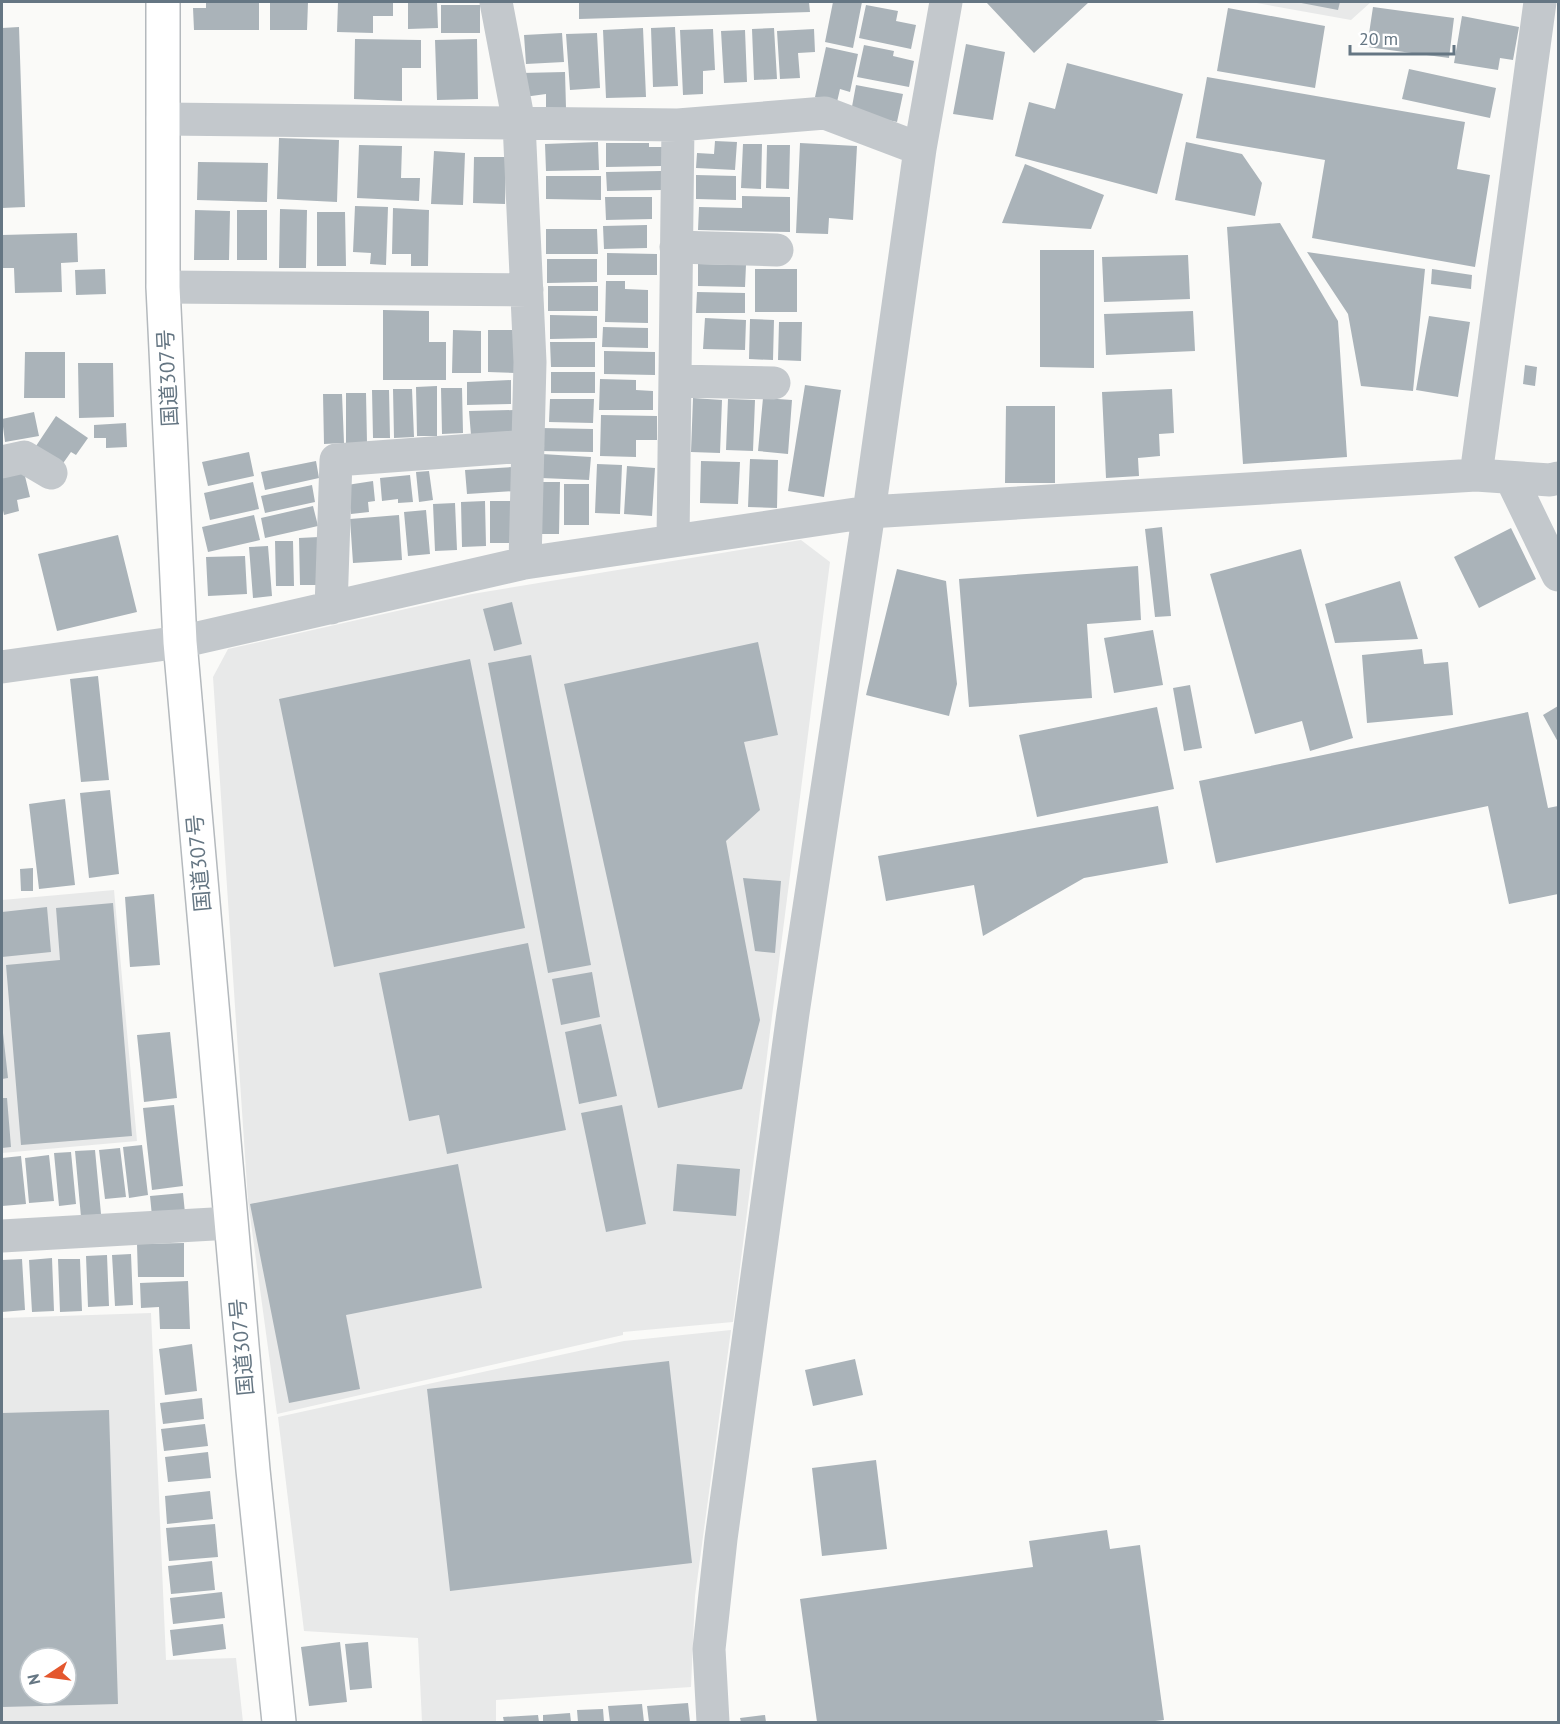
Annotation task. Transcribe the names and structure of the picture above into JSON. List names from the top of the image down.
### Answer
{
  "streets": {
    "highway": ["国道307号"]
  },
  "scale_bar": "20 m",
  "north": "left"
}
